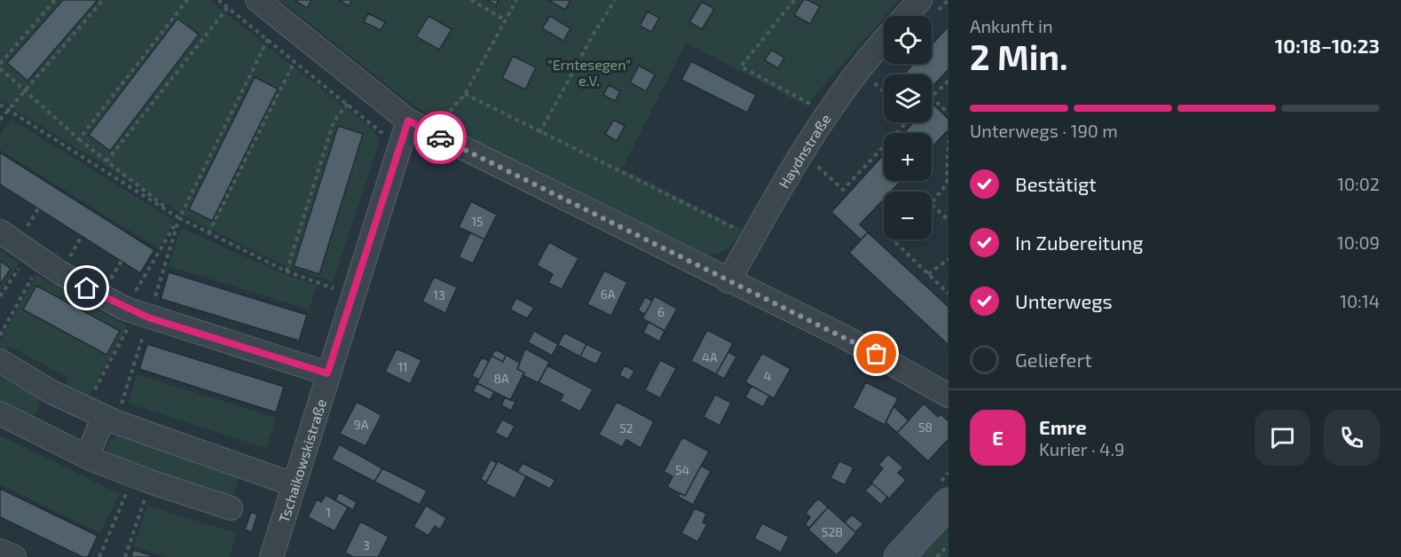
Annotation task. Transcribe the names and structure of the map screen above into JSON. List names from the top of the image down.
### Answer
{
  "streets": {
    "street": ["Haydnstraße", "Tschaikowskistraße"]
  },
  "parks": ["\"Erntesegen\" e.V."],
  "house_numbers": [
    "15",
    "6A",
    "13",
    "6",
    "4A",
    "11",
    "4",
    "8A",
    "9A",
    "58",
    "52",
    "54",
    "1",
    "52B",
    "3"
  ],
  "page": {
    "heading": ["2 Min.", "Ankunft in", "10:18–10:23"],
    "panel": ["Emre", "Kurier · 4.9"],
    "map_buttons": ["+", "−"],
    "bar": "Unterwegs · 190 m",
    "list": [
      ["Bestätigt", "10:02"],
      ["In Zubereitung", "10:09"],
      ["Unterwegs", "10:14"],
      "Geliefert"
    ],
    "round": "E"
  }
}
